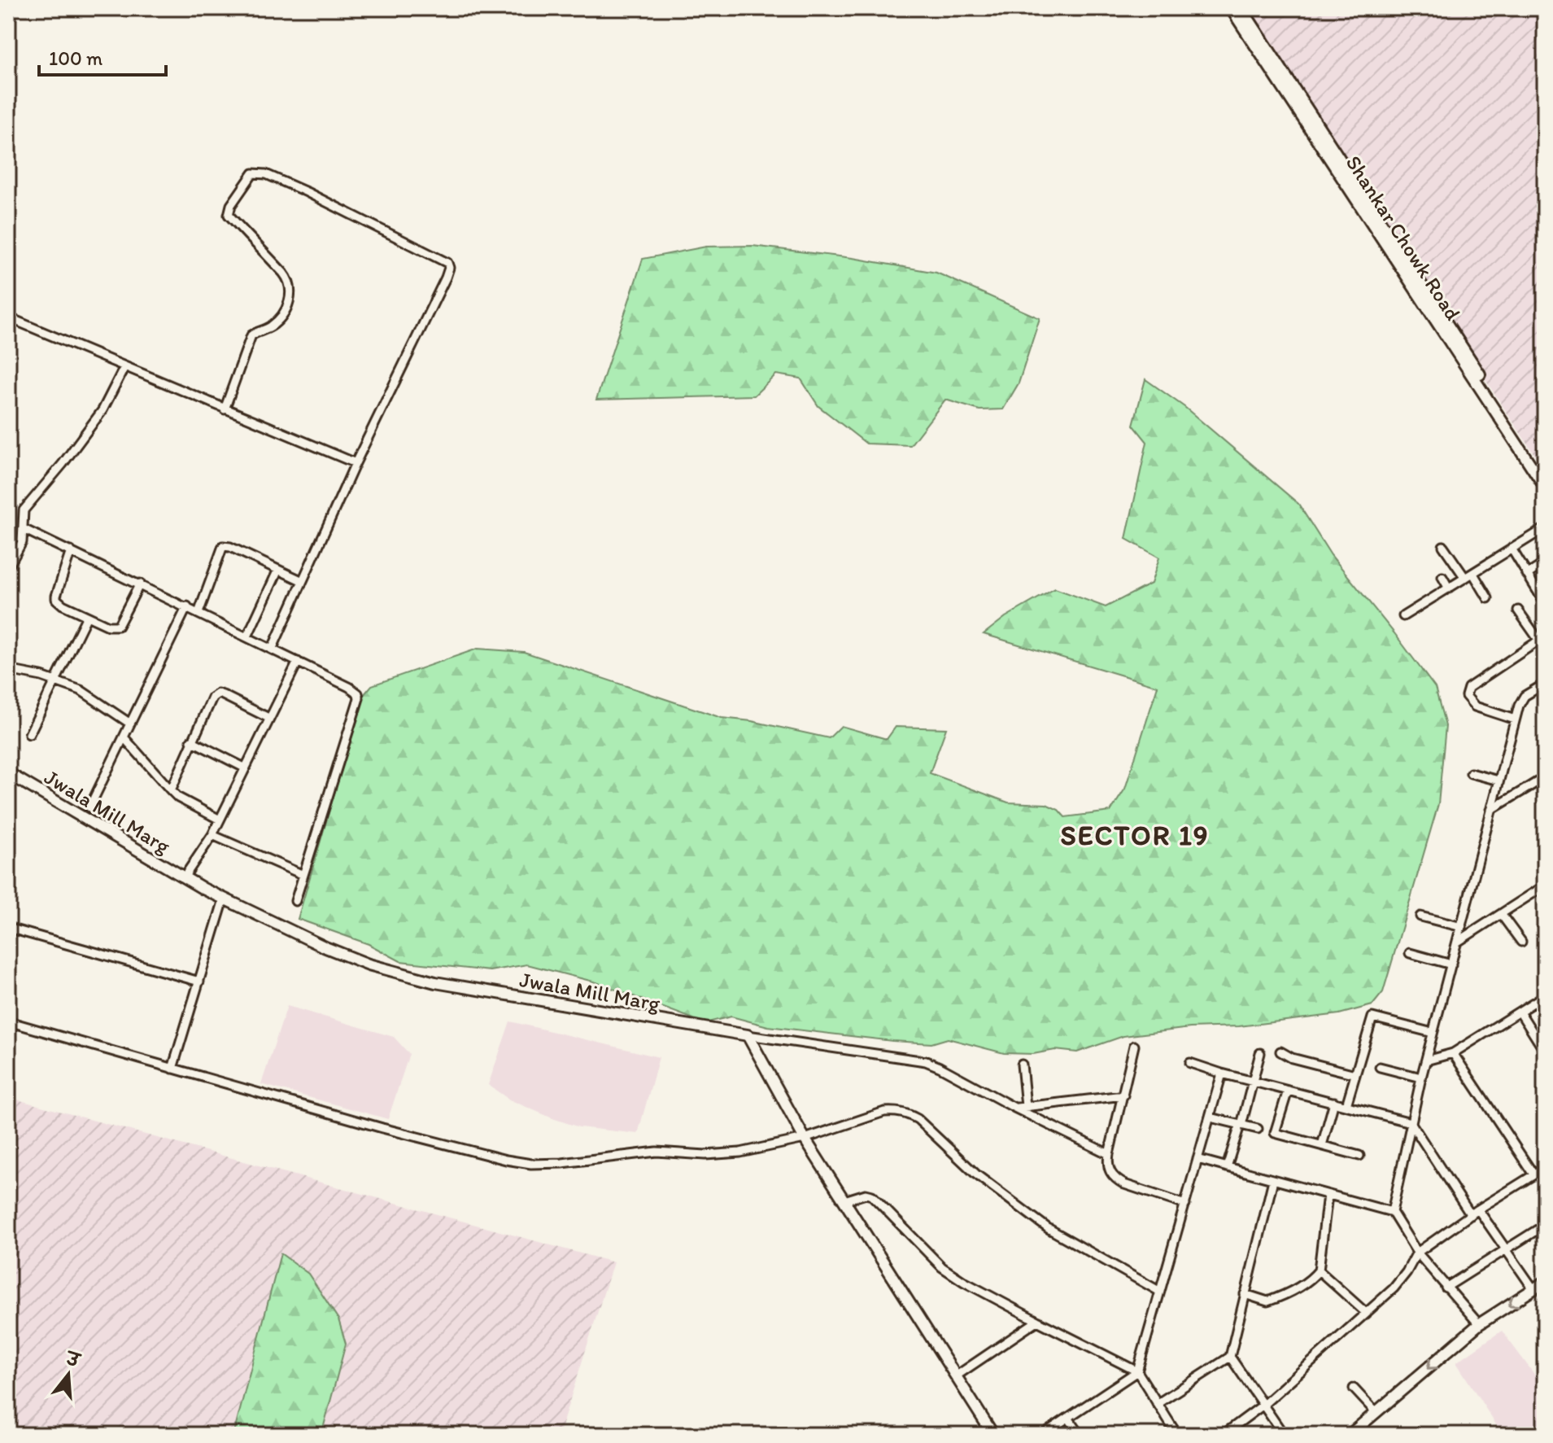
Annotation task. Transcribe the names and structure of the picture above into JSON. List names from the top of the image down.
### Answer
{
  "streets": {
    "street": ["Shankar Chowk Road", "Jwala Mill Marg"]
  },
  "districts": ["SECTOR 19"],
  "scale_bar": "100 m",
  "north": "top"
}
